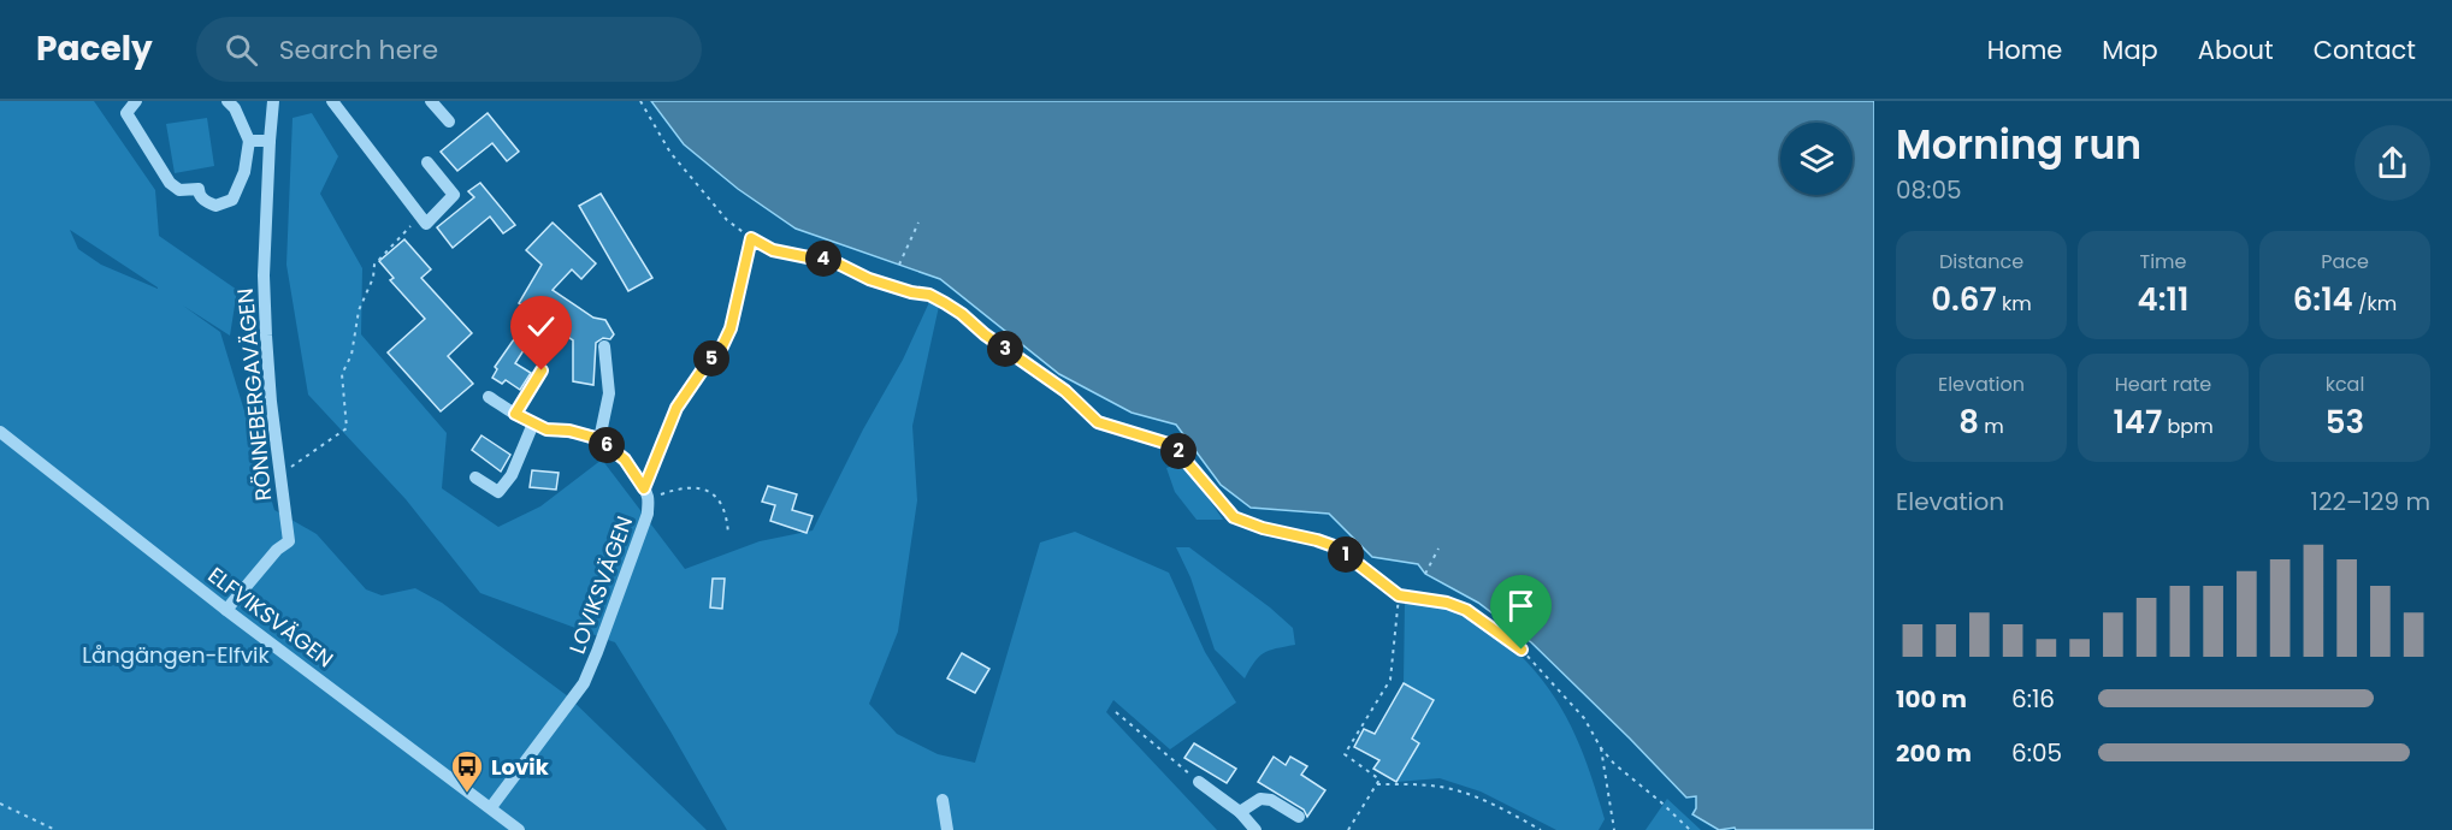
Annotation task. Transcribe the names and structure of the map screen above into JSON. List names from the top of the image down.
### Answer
{
  "streets": {
    "street": ["RÖNNEBERGAVÄGEN", "LOVIKSVÄGEN", "ELFVIKSVÄGEN"]
  },
  "crossings": [
    ["RÖNNEBERGAVÄGEN", "ELFVIKSVÄGEN"],
    ["LOVIKSVÄGEN", "ELFVIKSVÄGEN"]
  ],
  "parks": ["Långängen-Elfvik"],
  "places": {
    "bus stop": ["Lovik"]
  },
  "page": {
    "header": "Pacely",
    "search": "Search here",
    "nav": [
      "Home",
      "Map",
      "About",
      "Contact"
    ],
    "heading": ["Morning run", "08:05"],
    "stats": [
      ["Distance", "0.67 km"],
      ["Time", "4:11"],
      ["Pace", "6:14 /km"],
      ["Elevation", "8 m"],
      ["Heart rate", "147 bpm"],
      ["kcal", "53"]
    ],
    "pins": [
      "4",
      "3",
      "5",
      "6",
      "2",
      "1"
    ],
    "chart": ["Elevation", "122–129 m"],
    "list": [
      {
        "name": "100 m",
        "note": "6:16"
      },
      {
        "name": "200 m",
        "note": "6:05"
      }
    ]
  }
}
